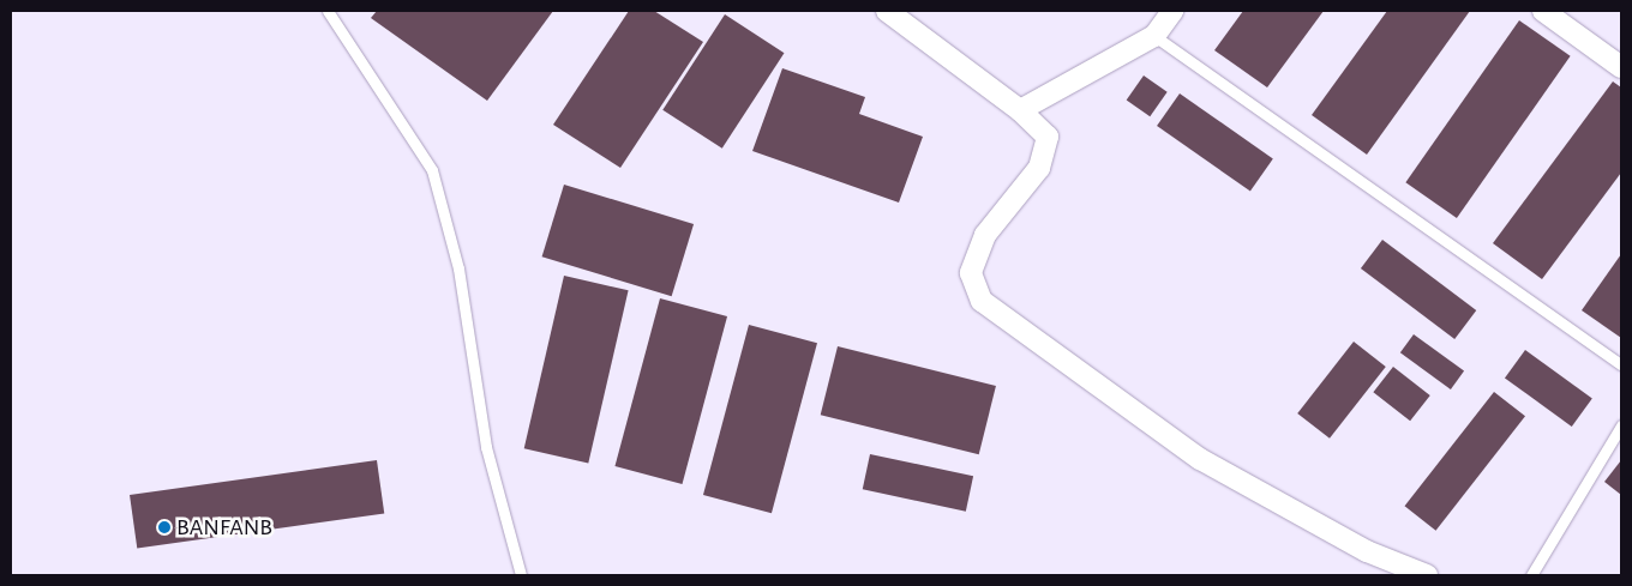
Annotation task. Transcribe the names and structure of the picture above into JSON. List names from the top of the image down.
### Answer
{
  "places": ["BANFANB"]
}
